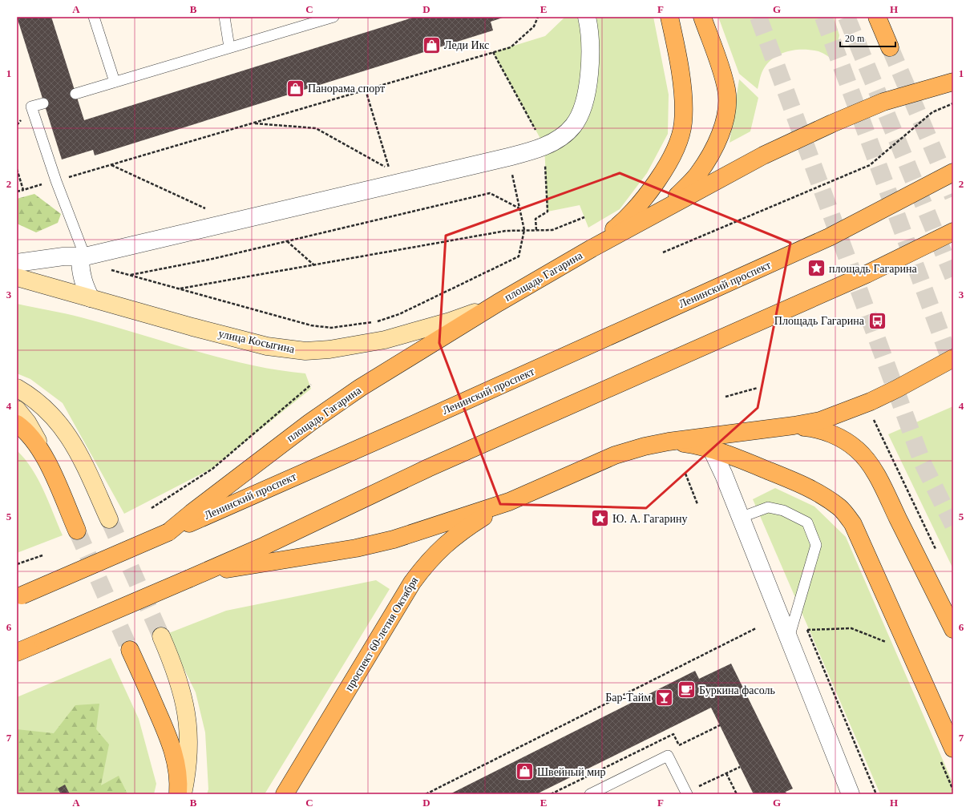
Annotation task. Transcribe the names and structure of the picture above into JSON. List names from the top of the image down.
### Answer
{
  "streets": {
    "main road": [
      "площадь Гагарина",
      "Ленинский проспект",
      "улица Косыгина",
      "проспект 60-летия Октября"
    ]
  },
  "crossings": [
    ["площадь Гагарина", "Ленинский проспект"],
    ["площадь Гагарина", "улица Косыгина"]
  ],
  "places": {
    "shop": ["Леди Икс", "Панорама спорт", "Швейный мир"],
    "place": ["площадь Гагарина", "Ю. А. Гагарину"],
    "bus stop": ["Площадь Гагарина"],
    "cafe": ["Буркина фасоль"],
    "bar": ["Бар-Тайм"]
  },
  "scale_bar": "20 m",
  "grid": {
    "columns": [
      "A",
      "B",
      "C",
      "D",
      "E",
      "F",
      "G",
      "H"
    ],
    "rows": [
      "1",
      "2",
      "3",
      "4",
      "5",
      "6",
      "7"
    ]
  }
}
